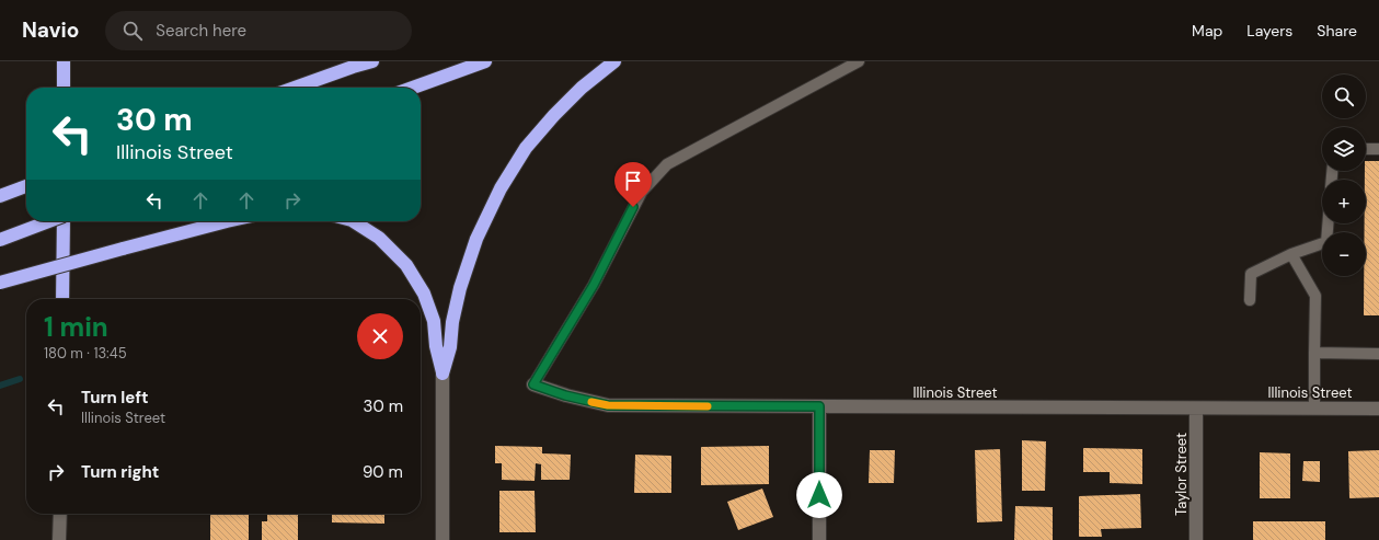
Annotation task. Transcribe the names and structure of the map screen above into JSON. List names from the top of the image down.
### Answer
{
  "streets": {
    "street": ["Illinois Street", "Taylor Street"]
  },
  "crossings": [
    ["Illinois Street", "Taylor Street"]
  ],
  "page": {
    "header": "Navio",
    "search": "Search here",
    "nav": ["Map", "Layers", "Share"],
    "map_buttons": ["+", "−"],
    "turn": ["30 m", "Illinois Street"],
    "heading": ["1 min", "180 m · 13:45"],
    "list": [
      {
        "name": "Turn left",
        "note": "Illinois Street",
        "value": "30 m"
      },
      {
        "name": "Turn right",
        "value": "90 m"
      }
    ]
  }
}
